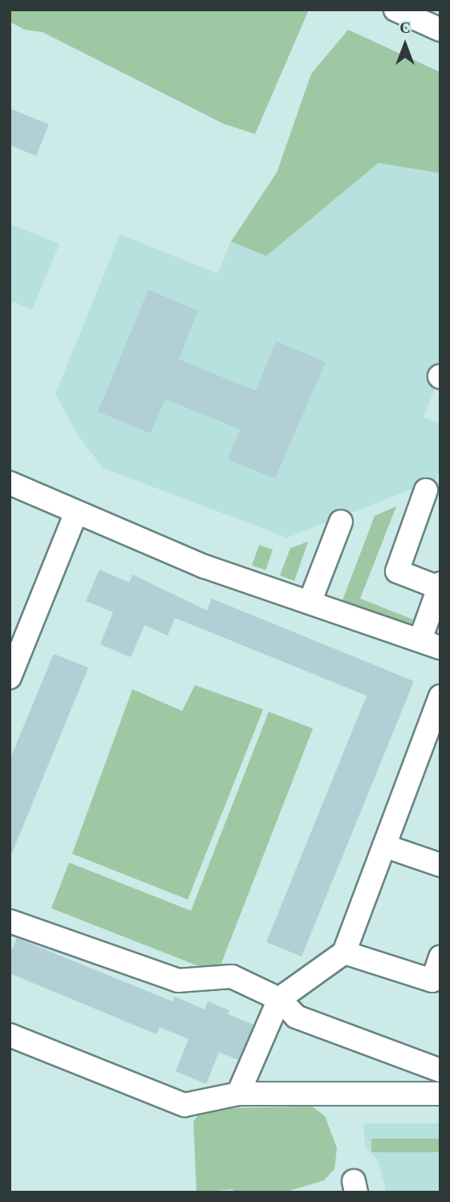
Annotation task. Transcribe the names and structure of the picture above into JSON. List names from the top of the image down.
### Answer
{
  "north": "top"
}
